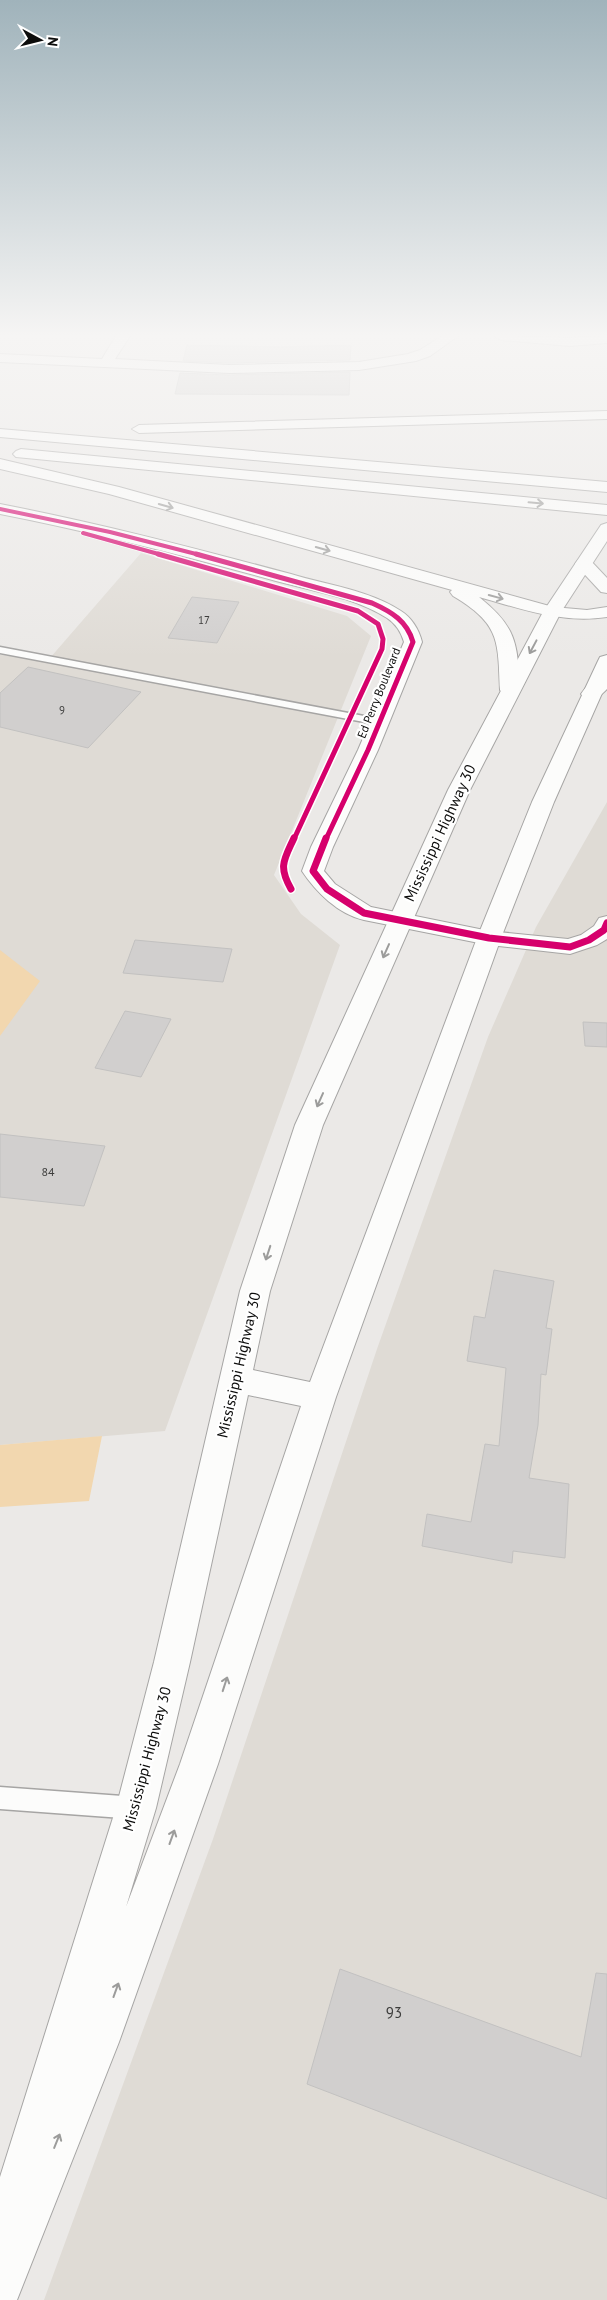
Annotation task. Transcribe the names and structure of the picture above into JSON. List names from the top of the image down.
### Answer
{
  "streets": {
    "main road": ["Ed Perry Boulevard", "Mississippi Highway 30"]
  },
  "crossings": [
    ["Ed Perry Boulevard", "Mississippi Highway 30"]
  ],
  "house_numbers": [
    "17",
    "9",
    "84",
    "93"
  ],
  "north": "right"
}
